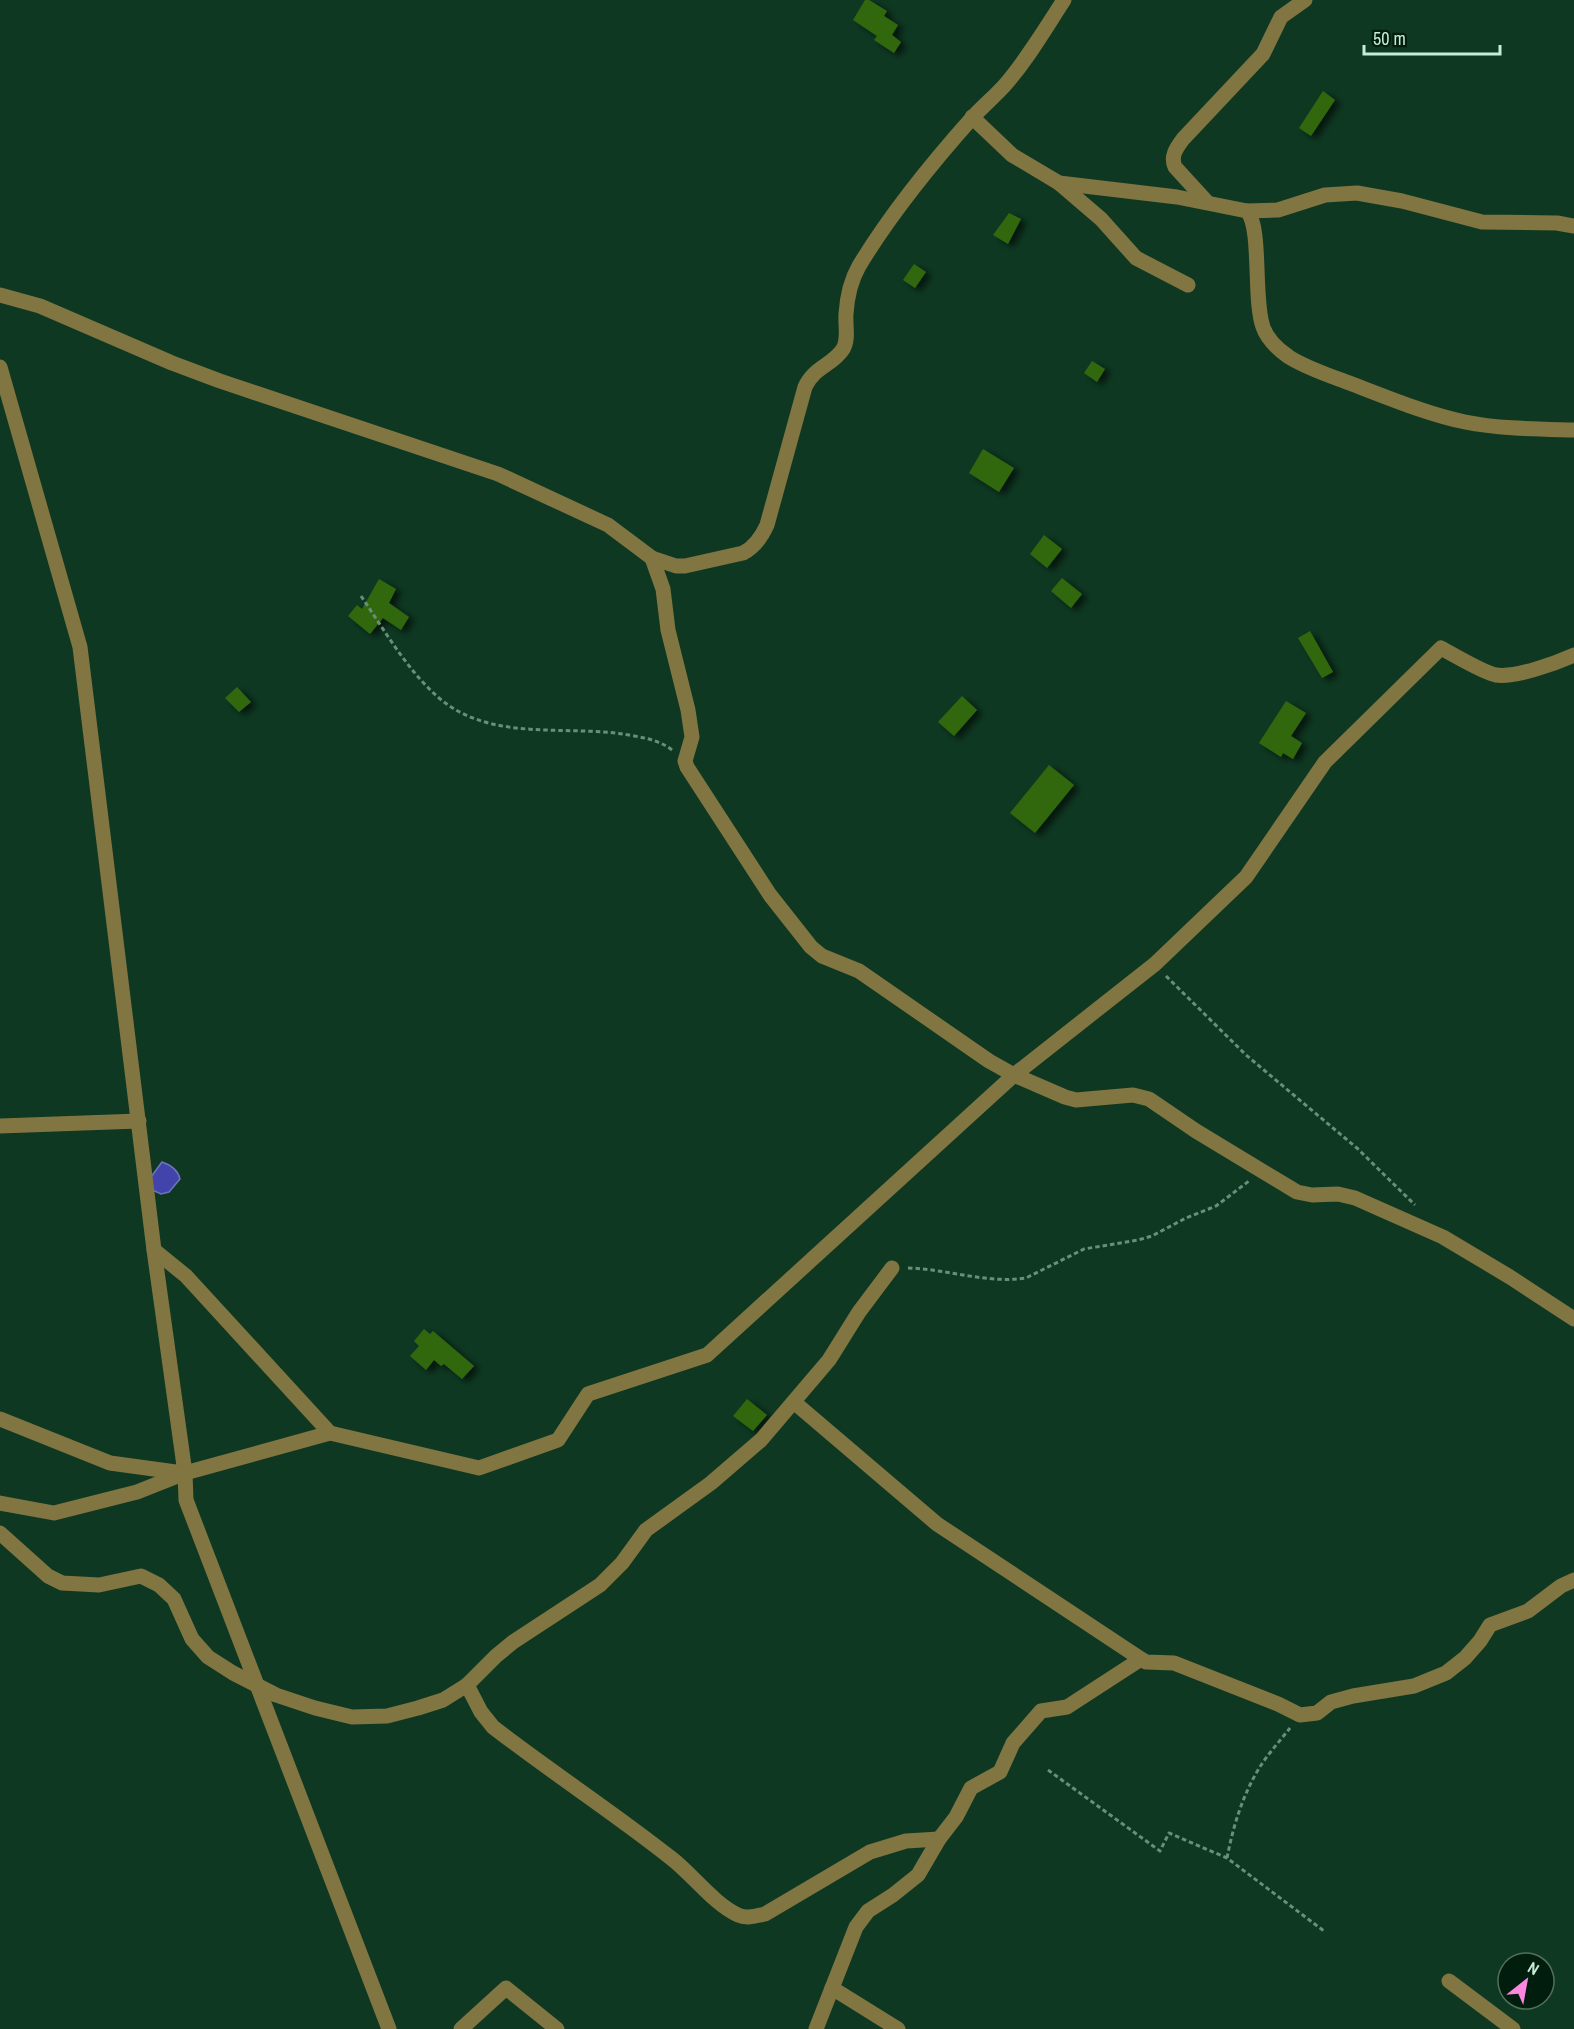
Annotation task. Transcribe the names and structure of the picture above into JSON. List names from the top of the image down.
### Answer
{
  "scale_bar": "50 m",
  "north": "top right"
}
